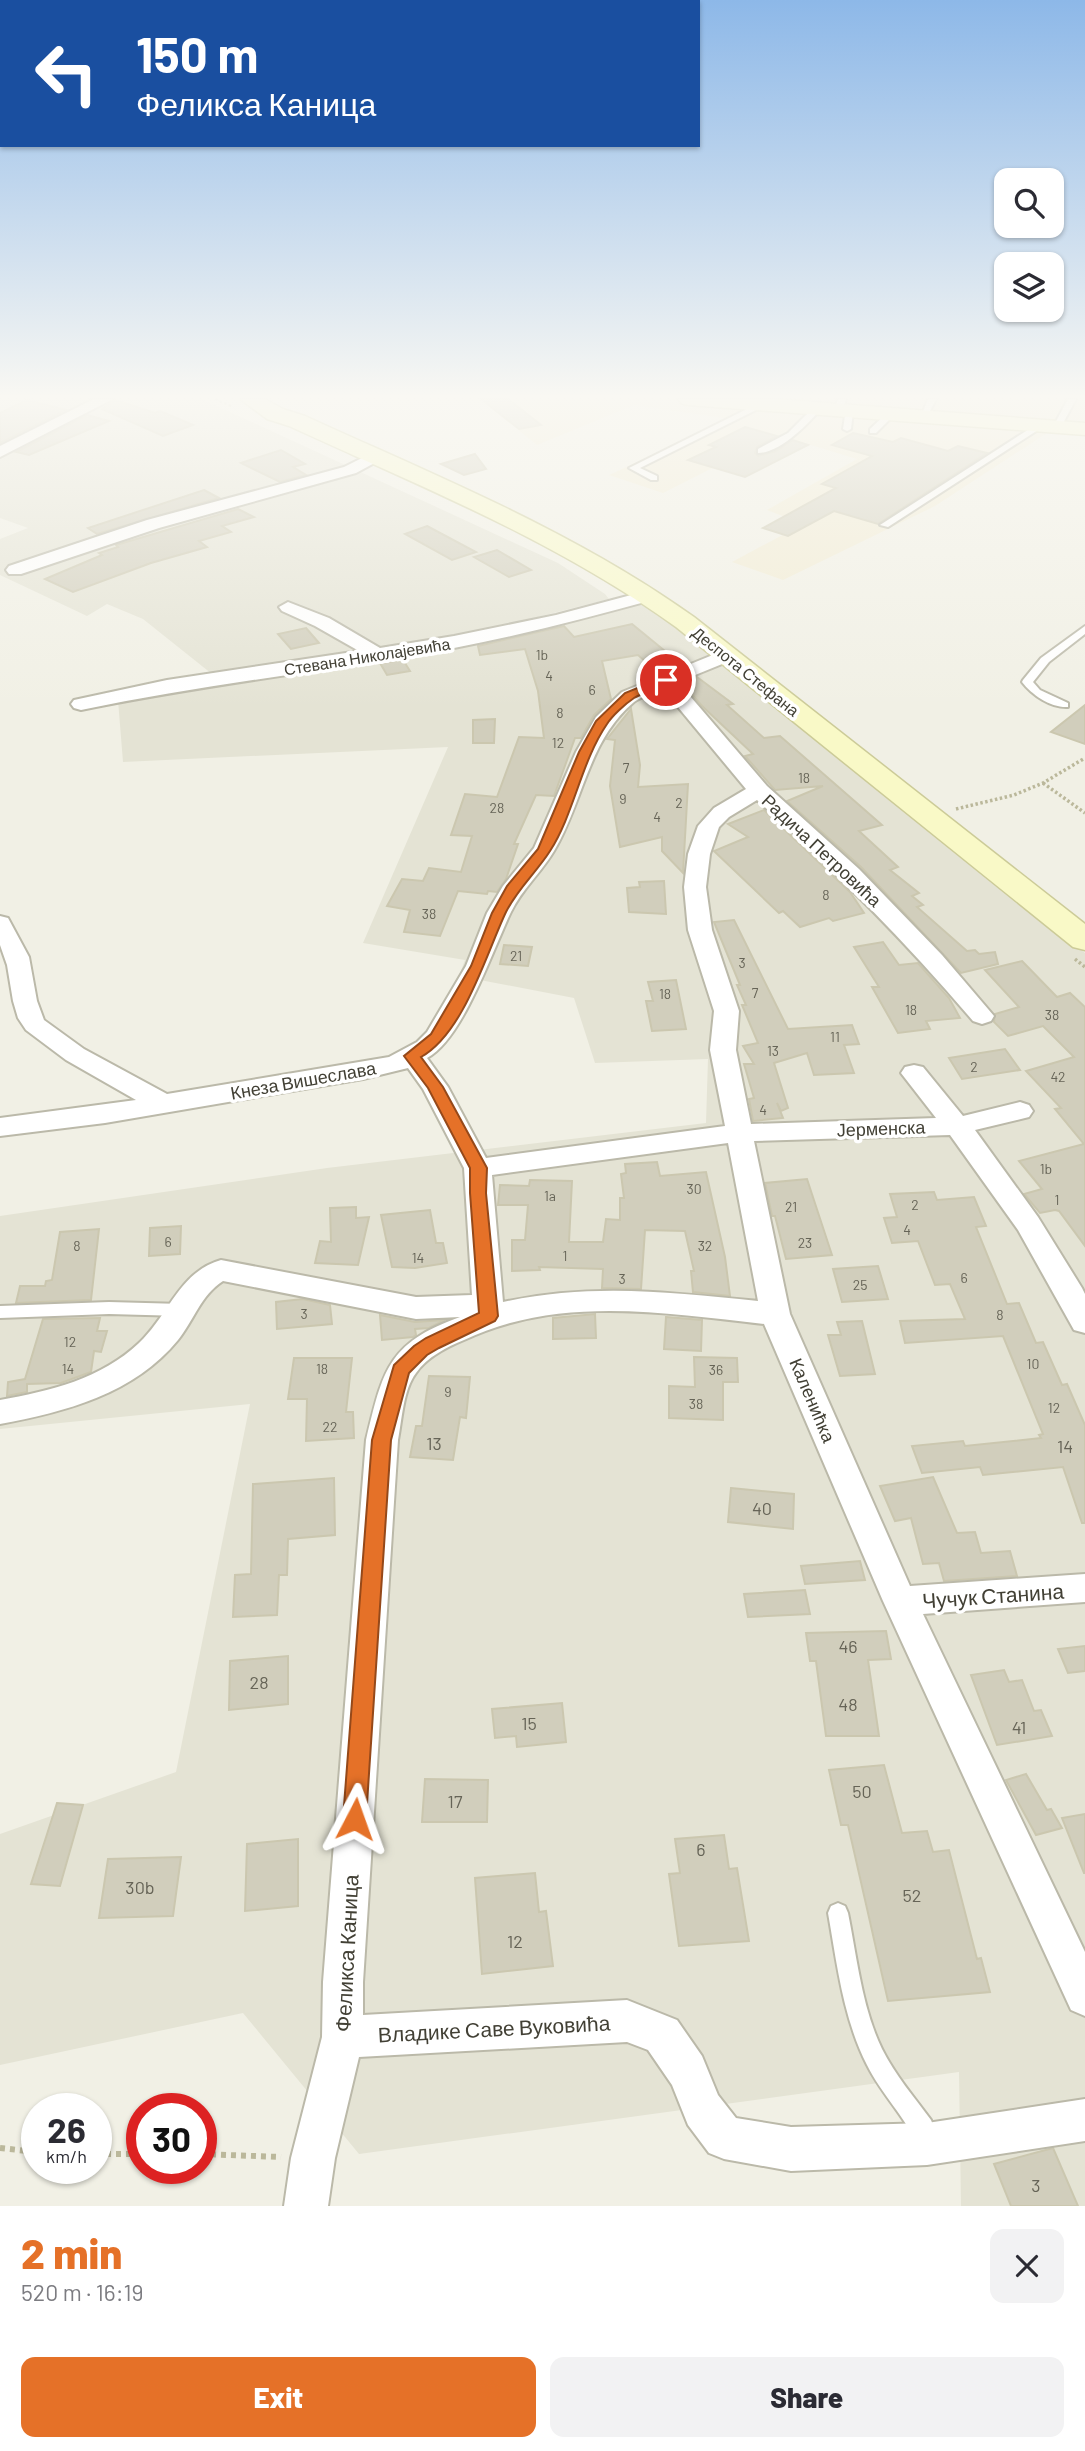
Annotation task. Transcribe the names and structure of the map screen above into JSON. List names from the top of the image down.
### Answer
{
  "streets": {
    "main road": ["Деспота Стефана"],
    "street": [
      "Стевана Николајевића",
      "Радича Петровића",
      "Кнеза Вишеслава",
      "Јерменска",
      "Каленићка",
      "Чучук Станина",
      "Феликса Каница",
      "Владике Саве Вуковића"
    ]
  },
  "crossings": [
    ["Стевана Николајевића", "Деспота Стефана"],
    ["Деспота Стефана", "Кнеза Вишеслава"],
    ["Радича Петровића", "Кнеза Вишеслава"],
    ["Радича Петровића", "Каленићка"],
    ["Јерменска", "Каленићка"],
    ["Каленићка", "Чучук Станина"],
    ["Феликса Каница", "Владике Саве Вуковића"]
  ],
  "house_numbers": [
    "1b",
    "4",
    "6",
    "8",
    "12",
    "7",
    "18",
    "9",
    "2",
    "28",
    "4",
    "8",
    "38",
    "21",
    "3",
    "7",
    "18",
    "18",
    "38",
    "11",
    "13",
    "2",
    "42",
    "4",
    "1b",
    "30",
    "1a",
    "1",
    "2",
    "21",
    "4",
    "6",
    "23",
    "8",
    "32",
    "1",
    "14",
    "6",
    "3",
    "25",
    "3",
    "8",
    "12",
    "10",
    "14",
    "18",
    "36",
    "9",
    "38",
    "12",
    "22",
    "13",
    "14",
    "40",
    "46",
    "28",
    "48",
    "15",
    "41",
    "50",
    "17",
    "6",
    "30b",
    "52",
    "12",
    "3"
  ],
  "page": {
    "turn": ["150 m", "Феликса Каница"],
    "speed": "26 km/h",
    "limit": "30",
    "heading": ["2 min", "520 m · 16:19"],
    "buttons": ["Exit", "Share"]
  }
}
